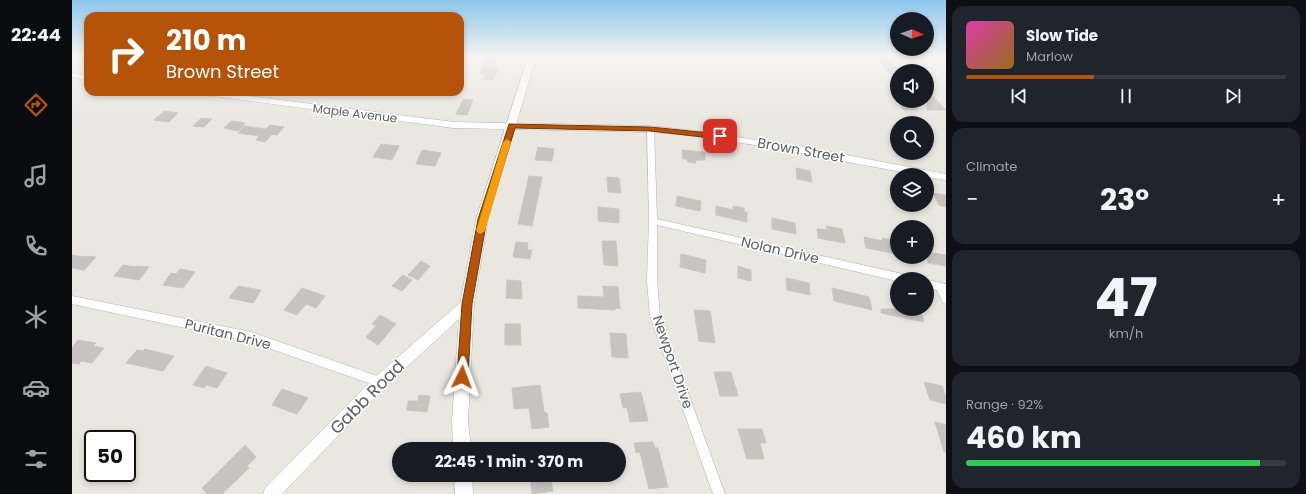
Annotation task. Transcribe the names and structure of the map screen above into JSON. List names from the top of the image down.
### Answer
{
  "streets": {
    "street": [
      "Maple Avenue",
      "Brown Street",
      "Nolan Drive",
      "Puritan Drive",
      "Newport Drive",
      "Gabb Road"
    ]
  },
  "crossings": [
    ["Maple Avenue", "Brown Street"],
    ["Brown Street", "Newport Drive"],
    ["Nolan Drive", "Newport Drive"],
    ["Puritan Drive", "Gabb Road"]
  ],
  "north": "right",
  "page": {
    "tabs": "22:44",
    "map_buttons": ["+", "−"],
    "turn": ["210 m", "Brown Street"],
    "song": ["Slow Tide", "Marlow"],
    "tile": [
      "Climate",
      ["47", "km/h"],
      ["Range · 92%", "460 km"]
    ],
    "heat": ["−", "23°", "+"],
    "limit": "50",
    "trip": "22:45 · 1 min · 370 m"
  }
}
